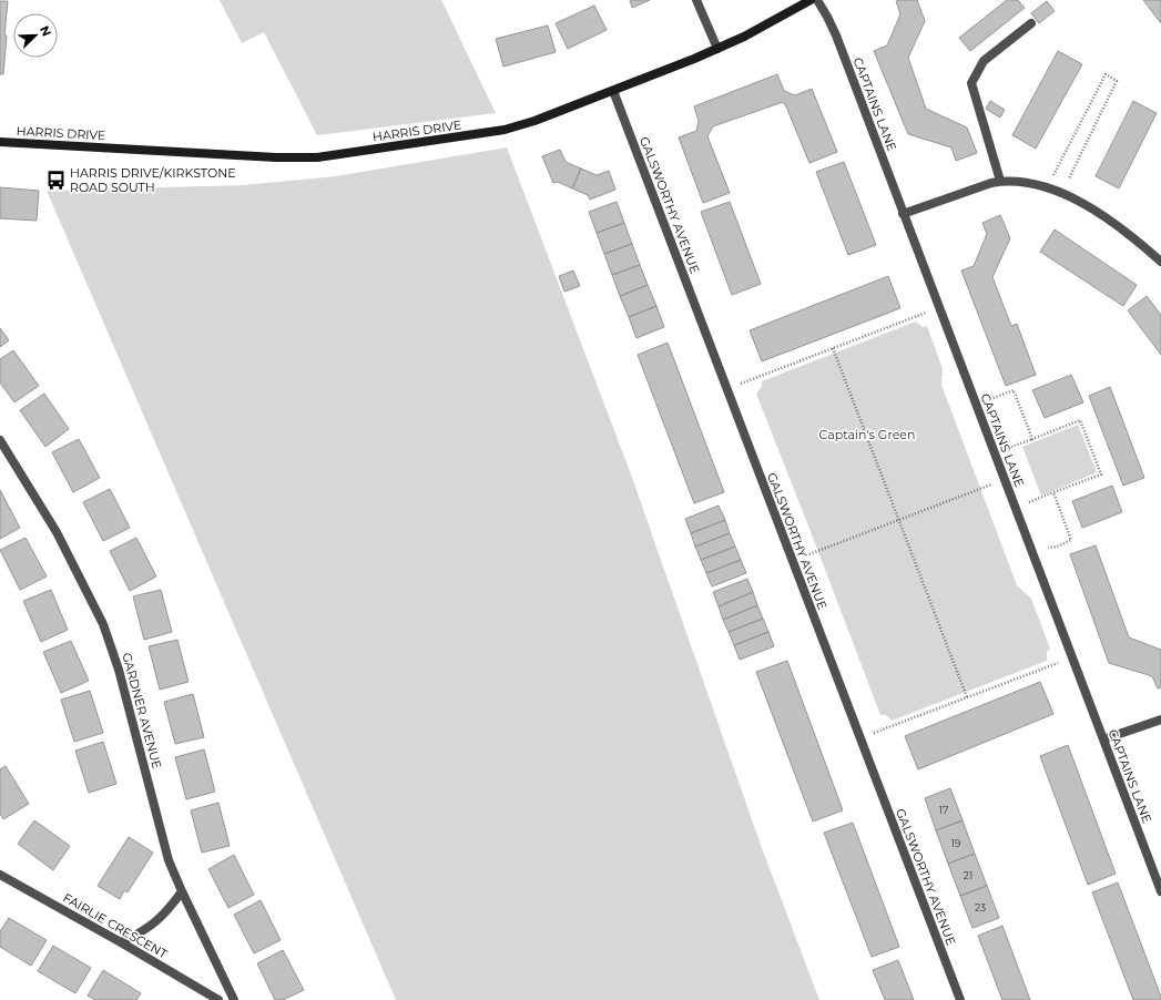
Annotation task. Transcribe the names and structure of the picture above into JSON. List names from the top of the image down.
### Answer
{
  "streets": {
    "street": [
      "CAPTAINS LANE",
      "HARRIS DRIVE",
      "GALSWORTHY AVENUE",
      "GARDNER AVENUE",
      "FAIRLIE CRESCENT"
    ]
  },
  "crossings": [
    ["HARRIS DRIVE", "GALSWORTHY AVENUE"]
  ],
  "parks": ["Captain's Green"],
  "places": {
    "bus stop": ["HARRIS DRIVE/KIRKSTONE ROAD SOUTH"]
  },
  "house_numbers": [
    "17",
    "19",
    "21",
    "23"
  ],
  "north": "top right"
}
